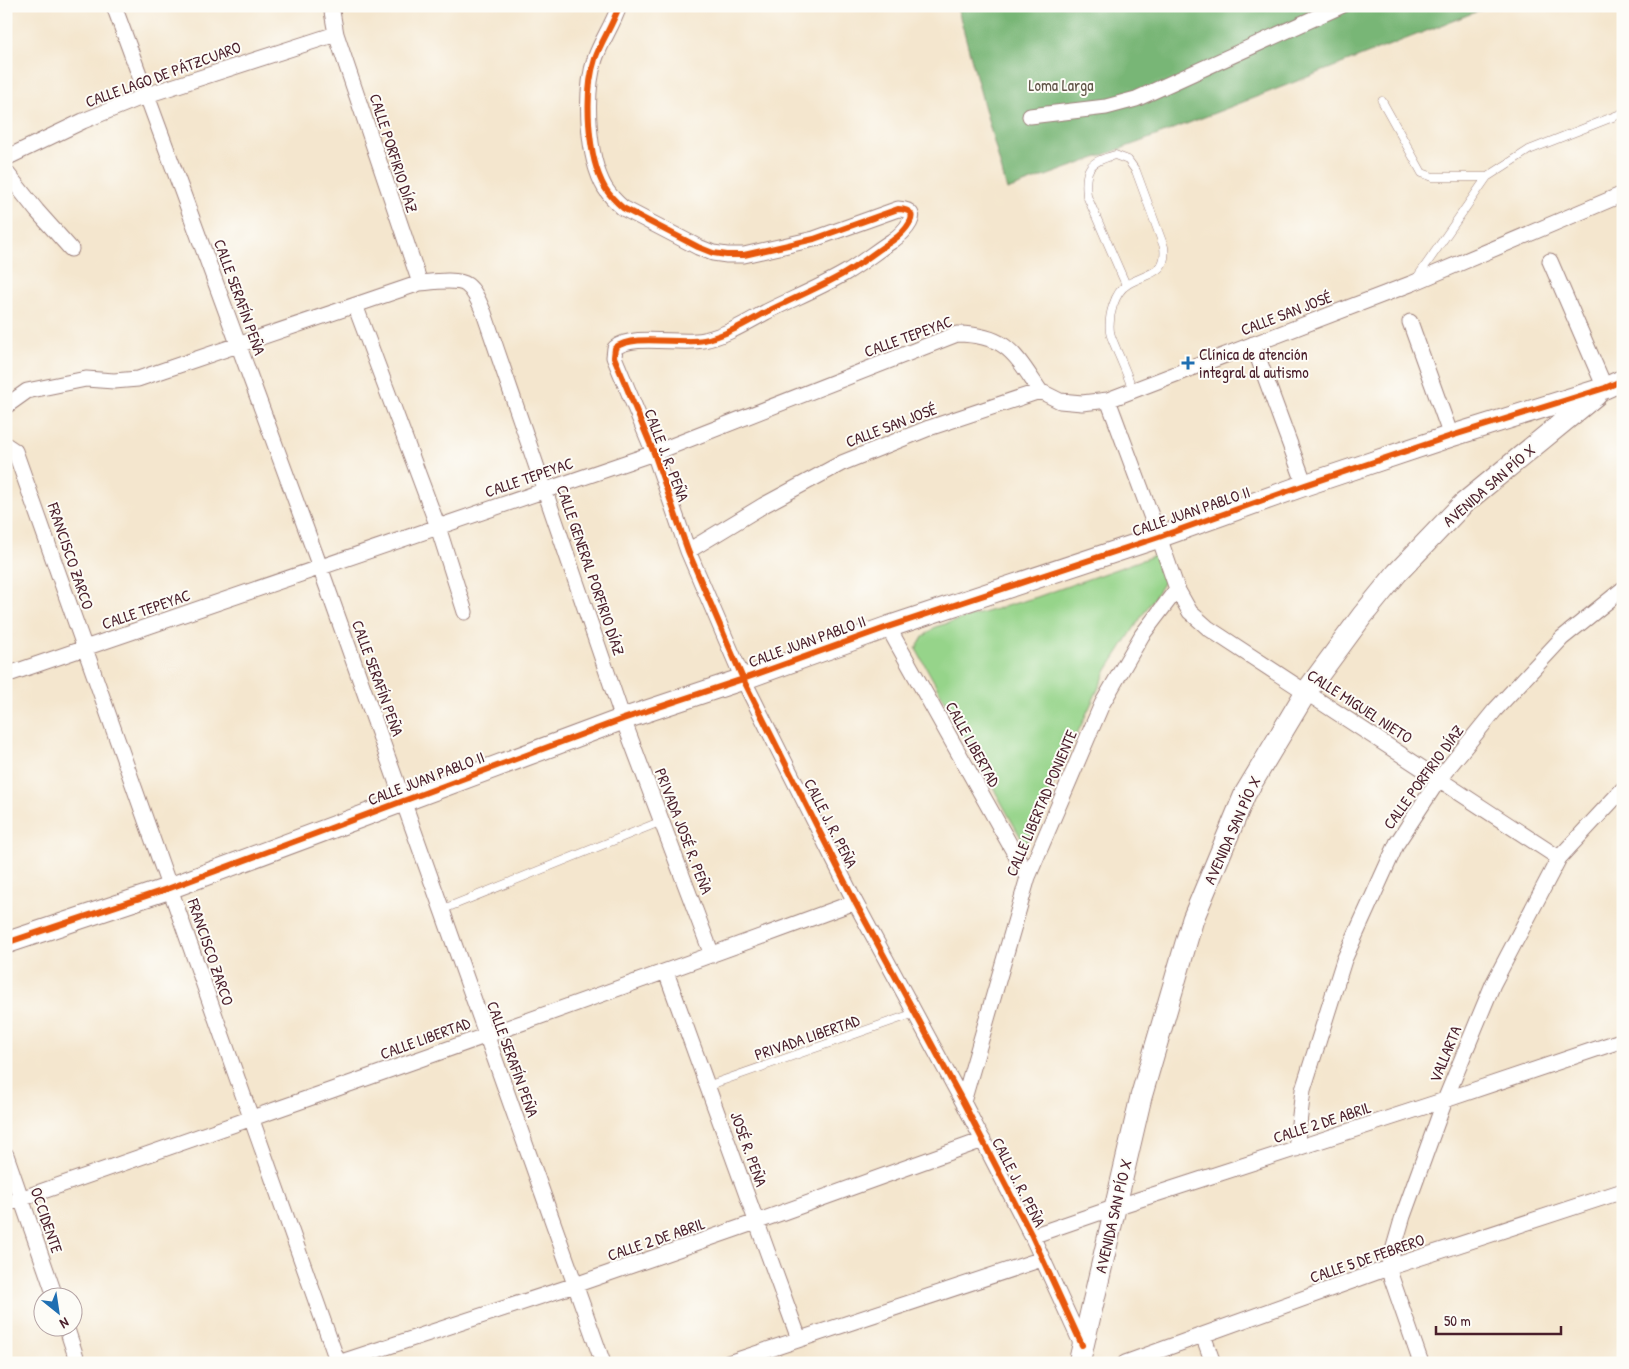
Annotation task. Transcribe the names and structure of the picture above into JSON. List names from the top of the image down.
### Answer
{
  "streets": {
    "street": [
      "CALLE LAGO DE PÁTZCUARO",
      "CALLE PORFIRIO DÍAZ",
      "CALLE SERAFÍN PEÑA",
      "CALLE SAN JOSÉ",
      "CALLE TEPEYAC",
      "CALLE J. R. PEÑA",
      "AVENIDA SAN PÍO X",
      "CALLE JUAN PABLO II",
      "FRANCISCO ZARCO",
      "CALLE GENERAL PORFIRIO DÍAZ",
      "CALLE MIGUEL NIETO",
      "CALLE LIBERTAD",
      "CALLE LIBERTAD PONIENTE",
      "PRIVADA JOSÉ R. PEÑA",
      "VALLARTA",
      "CALLE 2 DE ABRIL",
      "JOSÉ R. PEÑA",
      "OCCIDENTE",
      "CALLE 5 DE FEBRERO"
    ],
    "lane": ["PRIVADA LIBERTAD"]
  },
  "crossings": [
    ["CALLE LAGO DE PÁTZCUARO", "CALLE PORFIRIO DÍAZ"],
    ["CALLE LAGO DE PÁTZCUARO", "CALLE SERAFÍN PEÑA"],
    ["CALLE PORFIRIO DÍAZ", "CALLE GENERAL PORFIRIO DÍAZ"],
    ["CALLE PORFIRIO DÍAZ", "CALLE MIGUEL NIETO"],
    ["CALLE PORFIRIO DÍAZ", "CALLE 2 DE ABRIL"],
    ["CALLE SERAFÍN PEÑA", "CALLE TEPEYAC"],
    ["CALLE SERAFÍN PEÑA", "CALLE JUAN PABLO II"],
    ["CALLE SERAFÍN PEÑA", "CALLE LIBERTAD"],
    ["CALLE SERAFÍN PEÑA", "CALLE 2 DE ABRIL"],
    ["CALLE SAN JOSÉ", "CALLE TEPEYAC"],
    ["CALLE SAN JOSÉ", "CALLE J. R. PEÑA"],
    ["CALLE TEPEYAC", "CALLE J. R. PEÑA"],
    ["CALLE TEPEYAC", "FRANCISCO ZARCO"],
    ["CALLE TEPEYAC", "CALLE GENERAL PORFIRIO DÍAZ"],
    ["CALLE J. R. PEÑA", "AVENIDA SAN PÍO X"],
    ["CALLE J. R. PEÑA", "CALLE JUAN PABLO II"],
    ["CALLE J. R. PEÑA", "CALLE LIBERTAD"],
    ["CALLE J. R. PEÑA", "CALLE LIBERTAD PONIENTE"],
    ["CALLE J. R. PEÑA", "PRIVADA LIBERTAD"],
    ["CALLE J. R. PEÑA", "CALLE 2 DE ABRIL"],
    ["AVENIDA SAN PÍO X", "CALLE JUAN PABLO II"],
    ["AVENIDA SAN PÍO X", "CALLE MIGUEL NIETO"],
    ["AVENIDA SAN PÍO X", "CALLE 2 DE ABRIL"],
    ["CALLE JUAN PABLO II", "FRANCISCO ZARCO"],
    ["CALLE JUAN PABLO II", "CALLE GENERAL PORFIRIO DÍAZ"],
    ["CALLE JUAN PABLO II", "CALLE LIBERTAD"],
    ["CALLE JUAN PABLO II", "PRIVADA JOSÉ R. PEÑA"],
    ["FRANCISCO ZARCO", "CALLE LIBERTAD"],
    ["FRANCISCO ZARCO", "CALLE 2 DE ABRIL"],
    ["CALLE GENERAL PORFIRIO DÍAZ", "PRIVADA JOSÉ R. PEÑA"],
    ["CALLE MIGUEL NIETO", "CALLE LIBERTAD PONIENTE"],
    ["CALLE MIGUEL NIETO", "VALLARTA"],
    ["CALLE LIBERTAD", "CALLE LIBERTAD PONIENTE"],
    ["CALLE LIBERTAD", "PRIVADA JOSÉ R. PEÑA"],
    ["CALLE LIBERTAD", "JOSÉ R. PEÑA"],
    ["CALLE LIBERTAD", "OCCIDENTE"],
    ["PRIVADA LIBERTAD", "JOSÉ R. PEÑA"],
    ["VALLARTA", "CALLE 2 DE ABRIL"],
    ["VALLARTA", "CALLE 5 DE FEBRERO"],
    ["CALLE 2 DE ABRIL", "JOSÉ R. PEÑA"]
  ],
  "parks": ["Loma Larga"],
  "places": {
    "health": ["Clínica de atención integral al autismo"]
  },
  "scale_bar": "50 m",
  "north": "bottom right"
}
